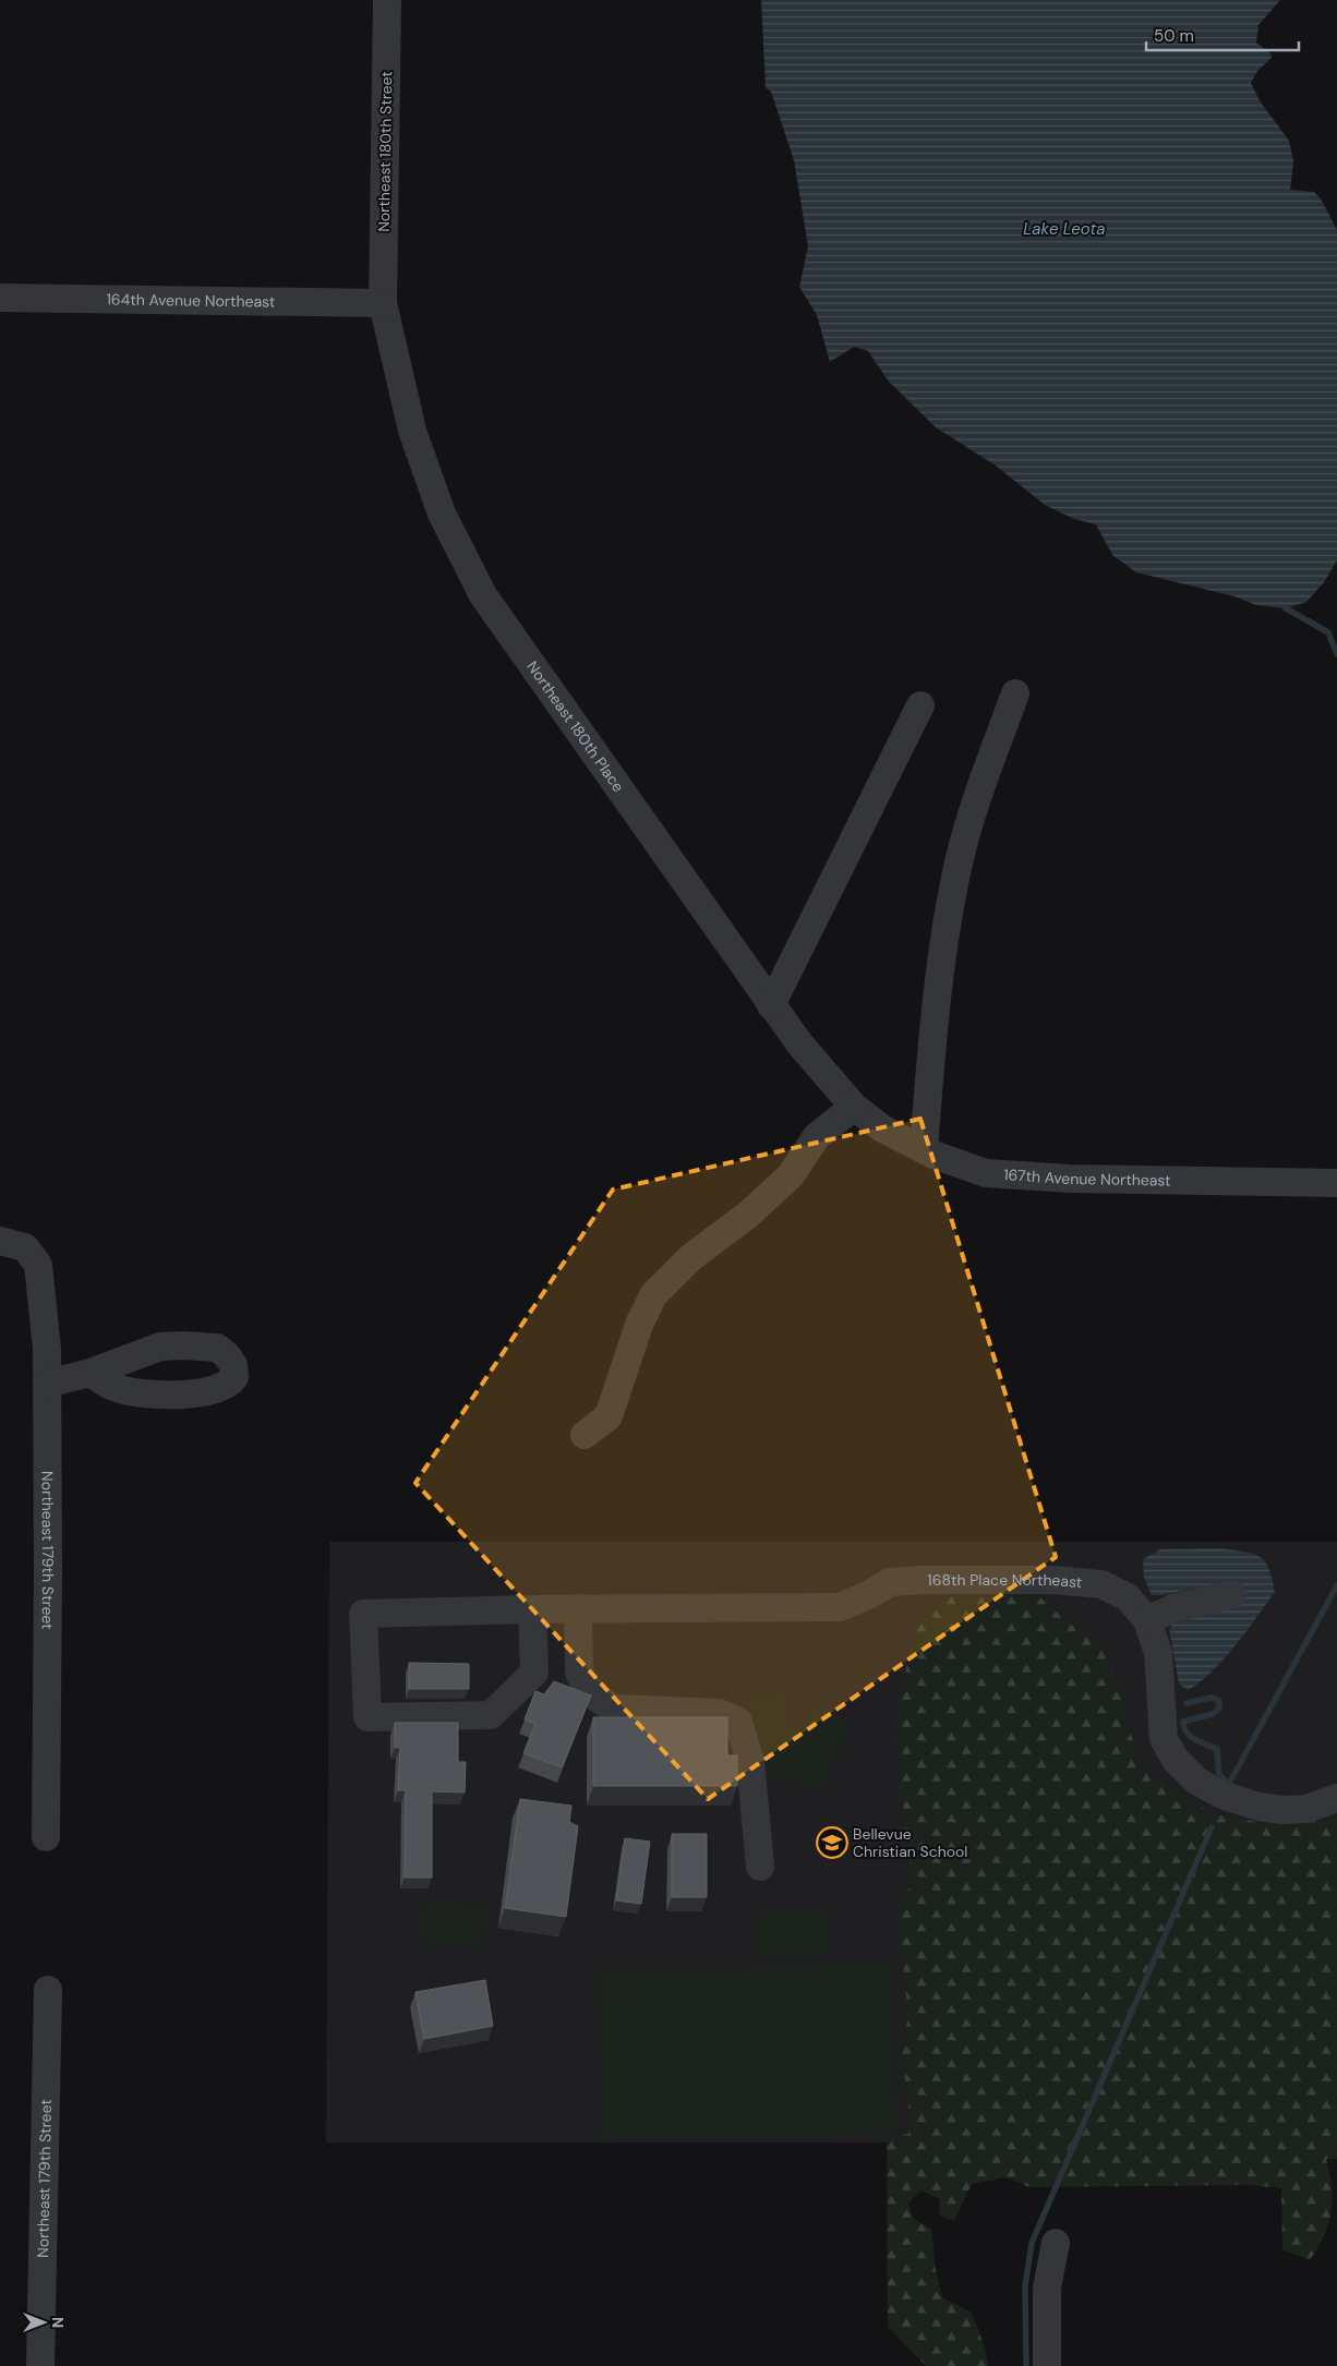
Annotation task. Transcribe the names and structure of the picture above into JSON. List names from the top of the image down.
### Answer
{
  "streets": {
    "street": [
      "Northeast 180th Street",
      "164th Avenue Northeast",
      "Northeast 180th Place",
      "167th Avenue Northeast",
      "Northeast 179th Street",
      "168th Place Northeast"
    ]
  },
  "crossings": [
    ["Northeast 180th Street", "164th Avenue Northeast"],
    ["Northeast 180th Street", "Northeast 180th Place"],
    ["164th Avenue Northeast", "Northeast 180th Place"],
    ["Northeast 180th Place", "167th Avenue Northeast"]
  ],
  "water": ["Lake Leota"],
  "places": {
    "school or university": ["Bellevue Christian School"]
  },
  "scale_bar": "50 m",
  "north": "right"
}
